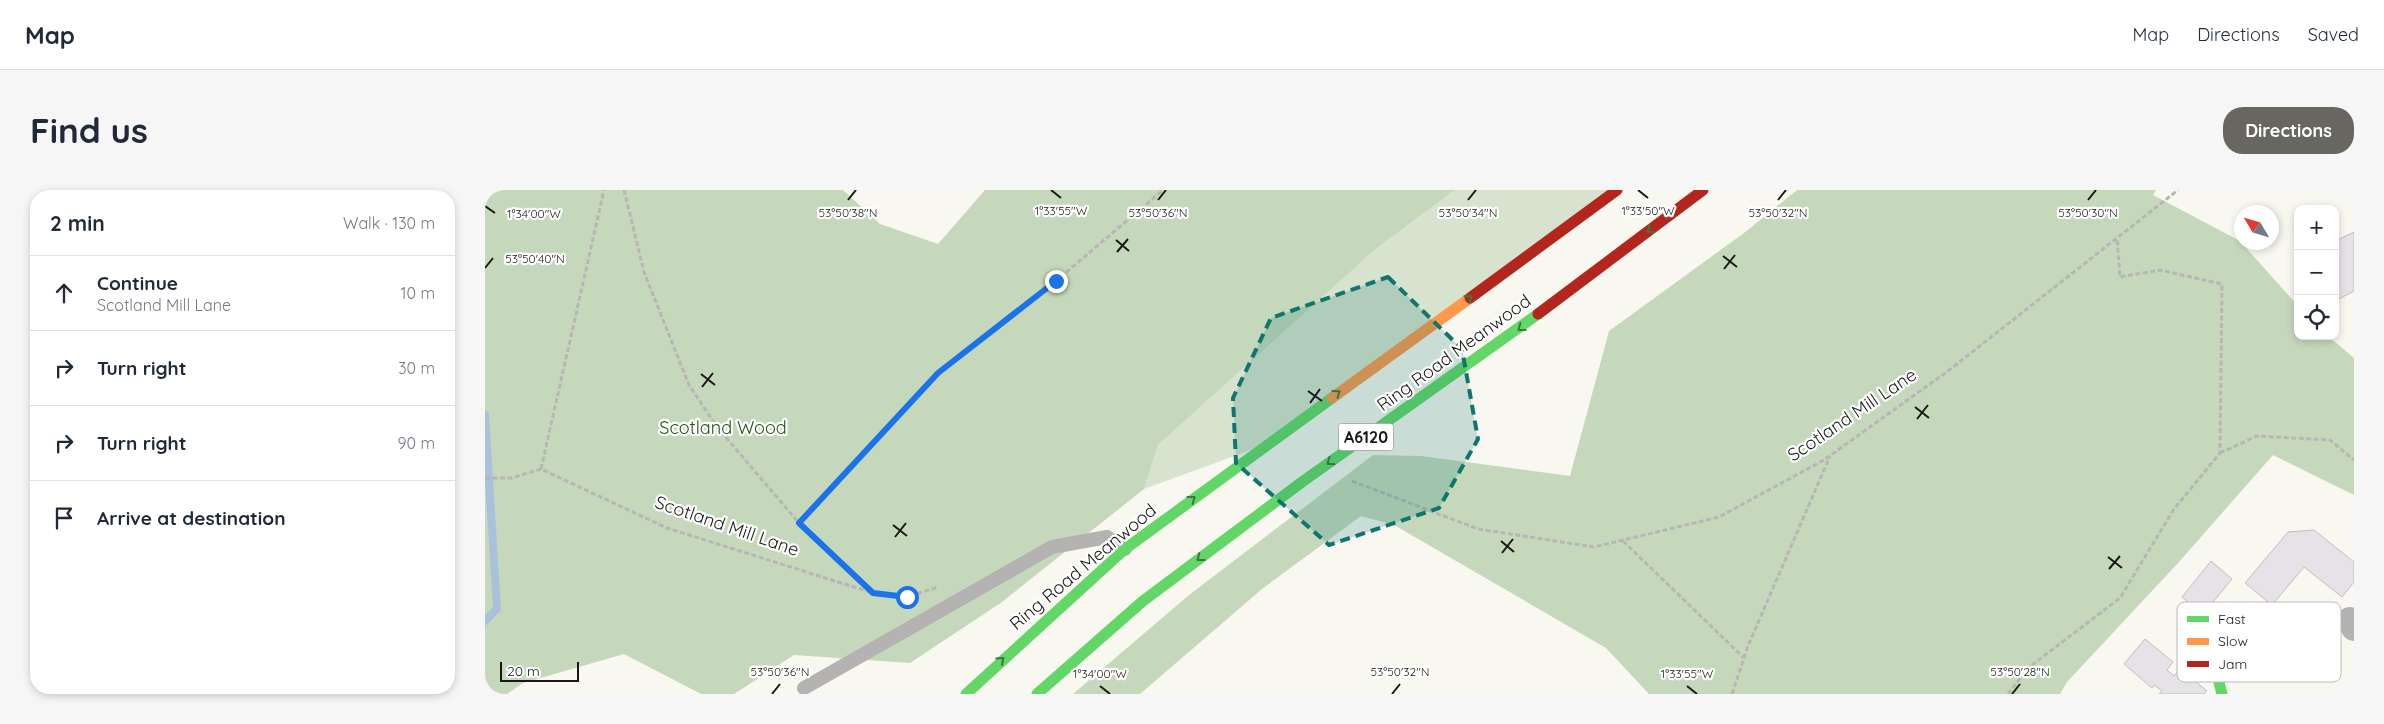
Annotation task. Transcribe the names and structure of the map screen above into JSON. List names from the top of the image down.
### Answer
{
  "streets": {
    "main road": ["Ring Road Meanwood", "A6120"],
    "path": ["Scotland Mill Lane"]
  },
  "crossings": [
    ["Ring Road Meanwood", "Scotland Mill Lane"]
  ],
  "parks": ["Scotland Wood"],
  "legend": ["Fast", "Slow", "Jam"],
  "scale_bar": "20 m",
  "north": "top left",
  "page": {
    "header": "Map",
    "nav": ["Map", "Directions", "Saved"],
    "buttons": "Directions",
    "title": "Find us",
    "heading": ["2 min", "Walk · 130 m"],
    "map_buttons": ["+", "−"],
    "list": [
      ["Continue", "Scotland Mill Lane", "10 m"],
      ["Turn right", "30 m"],
      ["Turn right", "90 m"],
      "Arrive at destination"
    ],
    "scale": "20 m"
  },
  "coordinates": [
    "1°33'55\"W",
    "1°33'50\"W",
    "53°50'38\"N",
    "53°50'36\"N",
    "53°50'34\"N",
    "53°50'32\"N",
    "53°50'30\"N",
    "1°34'00\"W",
    "53°50'40\"N",
    "53°50'28\"N"
  ]
}
